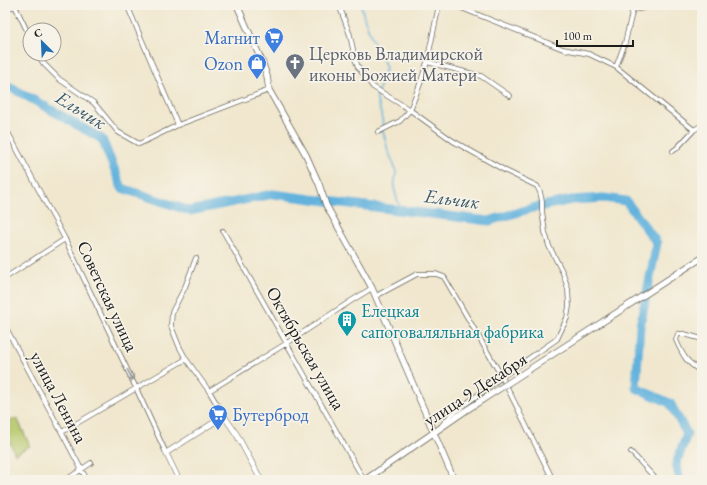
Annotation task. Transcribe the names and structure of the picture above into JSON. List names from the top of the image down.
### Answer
{
  "streets": {
    "main road": ["улица 9 Декабря"],
    "street": ["Советская улица", "Октябрьская улица", "улица Ленина"]
  },
  "crossings": [
    ["Октябрьская улица", "улица 9 Декабря"]
  ],
  "one_way": ["Советская улица"],
  "water": ["Ельчик"],
  "places": {
    "supermarket": ["Магнит", "Бутерброд"],
    "shop": ["Ozon"],
    "church": ["Церковь Владимирской иконы Божией Матери"],
    "building": ["Елецкая сапоговаляльная фабрика"]
  },
  "scale_bar": "100 m",
  "north": "top left"
}
